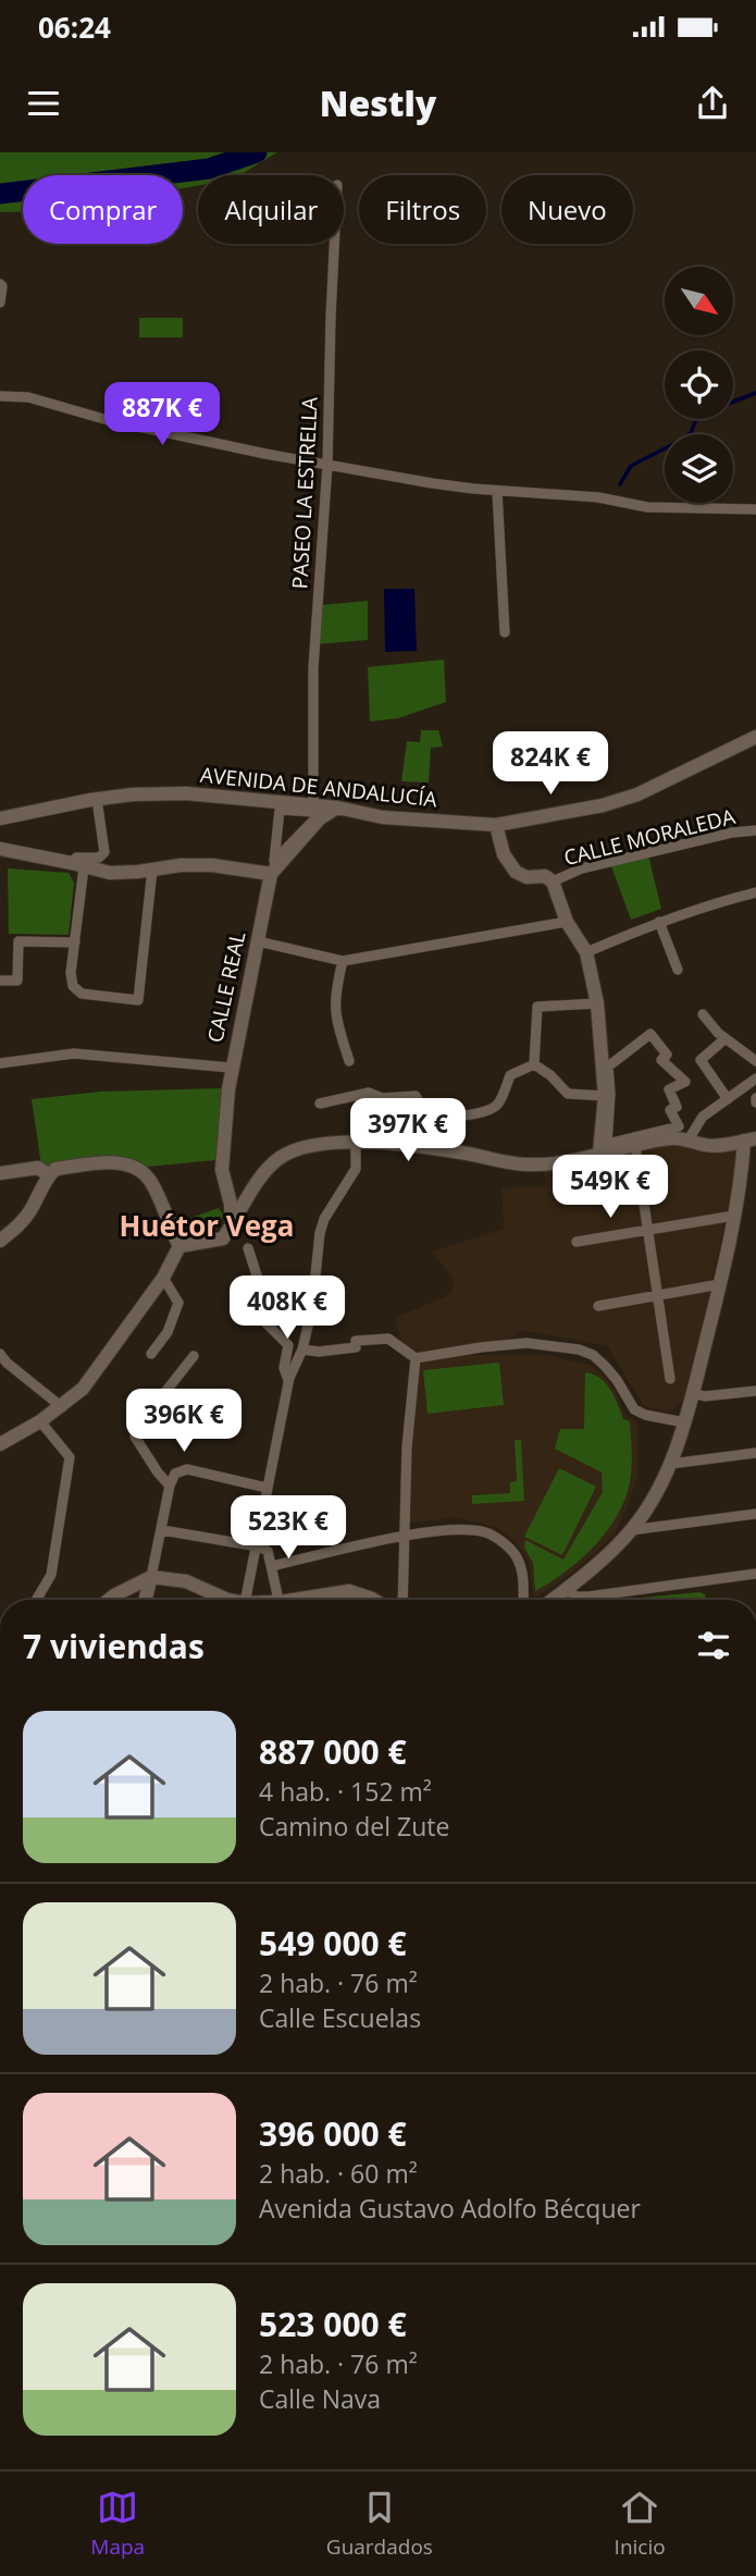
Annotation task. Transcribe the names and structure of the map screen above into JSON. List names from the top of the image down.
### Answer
{
  "streets": {
    "street": [
      "PASEO LA ESTRELLA",
      "AVENIDA DE ANDALUCÍA",
      "CALLE MORALEDA",
      "CALLE REAL"
    ]
  },
  "crossings": [
    ["PASEO LA ESTRELLA", "AVENIDA DE ANDALUCÍA"]
  ],
  "districts": ["Huétor Vega"],
  "north": "bottom right",
  "page": {
    "status": "06:24",
    "header": "Nestly",
    "chip": [
      "Comprar",
      "Alquilar",
      "Filtros",
      "Nuevo"
    ],
    "price": [
      "887K €",
      "824K €",
      "397K €",
      "549K €",
      "408K €",
      "396K €",
      "523K €"
    ],
    "heading": "7 viviendas",
    "list": [
      {
        "name": "887 000 €",
        "note": "4 hab. · 152 m² · Camino del Zute"
      },
      {
        "name": "549 000 €",
        "note": "2 hab. · 76 m² · Calle Escuelas"
      },
      {
        "name": "396 000 €",
        "note": "2 hab. · 60 m² · Avenida Gustavo Adolfo Bécquer"
      },
      {
        "name": "523 000 €",
        "note": "2 hab. · 76 m² · Calle Nava"
      }
    ],
    "tabs": ["Mapa", "Guardados", "Inicio"]
  }
}
